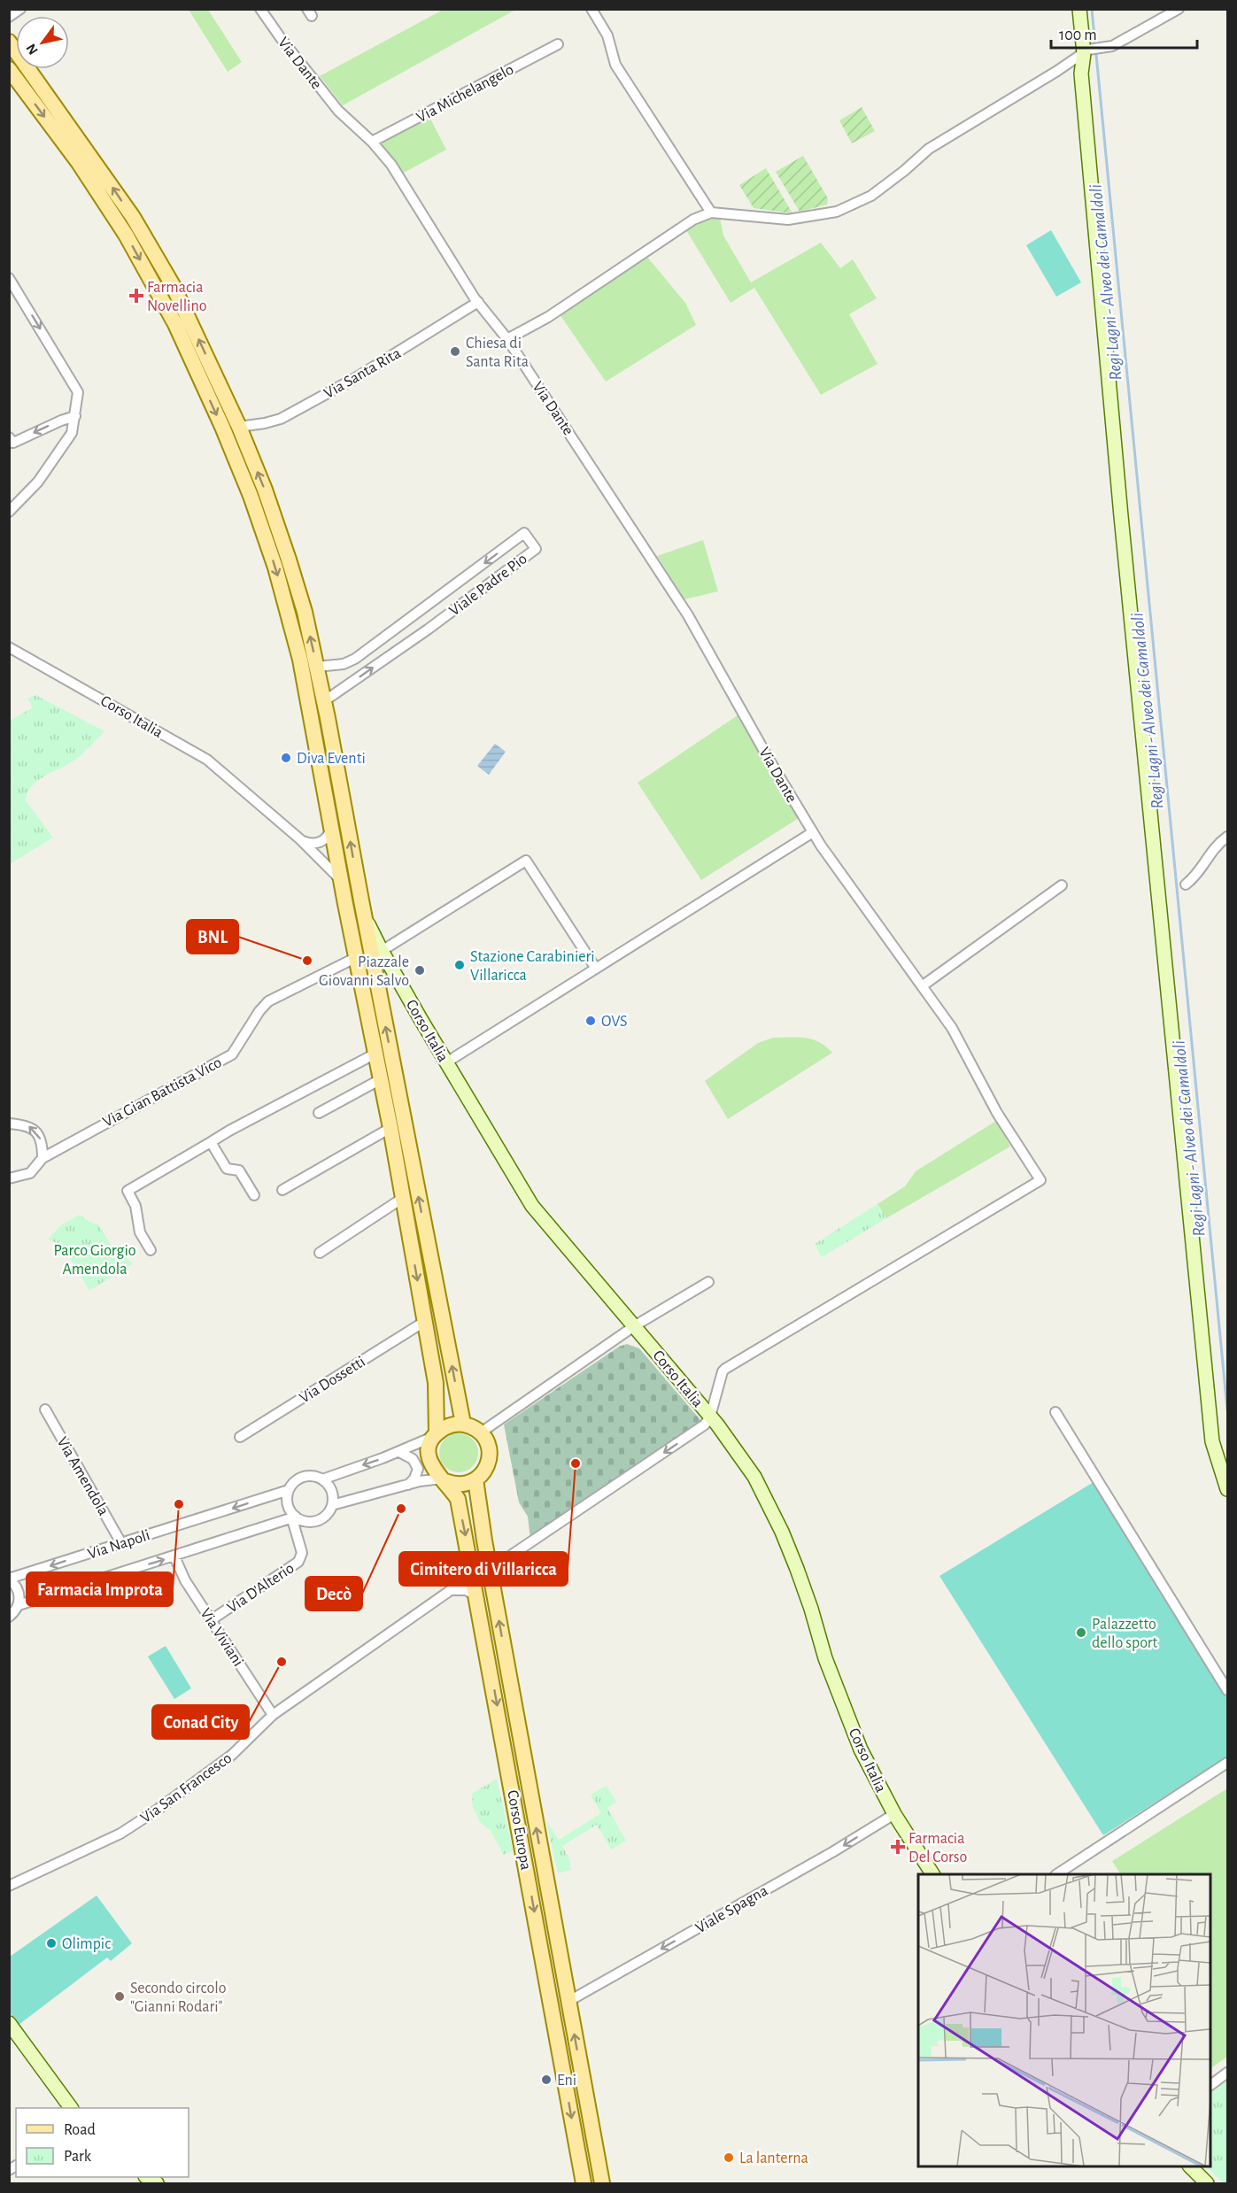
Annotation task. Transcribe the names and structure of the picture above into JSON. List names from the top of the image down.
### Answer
{
  "streets": {
    "main road": ["Corso Europa"],
    "street": [
      "Via Dante",
      "Via Michelangelo",
      "Via Santa Rita",
      "Viale Padre Pio",
      "Corso Italia",
      "Via Gian Battista Vico",
      "Via Dossetti",
      "Via Amendola",
      "Via Napoli",
      "Via D'Alterio",
      "Via Viviani",
      "Via San Francesco",
      "Viale Spagna"
    ]
  },
  "crossings": [
    ["Via Dante", "Via Michelangelo"],
    ["Via Dante", "Via Santa Rita"],
    ["Via Dante", "Corso Italia"],
    ["Corso Italia", "Viale Spagna"],
    ["Via Amendola", "Via Napoli"],
    ["Via Napoli", "Via D'Alterio"],
    ["Via Napoli", "Via Viviani"],
    ["Via D'Alterio", "Via Viviani"],
    ["Via Viviani", "Via San Francesco"],
    ["Via San Francesco", "Corso Europa"],
    ["Corso Europa", "Viale Spagna"]
  ],
  "one_way": ["Viale Spagna"],
  "water": ["Regi Lagni - Alveo dei Camaldoli"],
  "parks": ["Parco Giorgio Amendola"],
  "places": {
    "health": ["Farmacia Novellino", "Farmacia Del Corso"],
    "other": [
      "Chiesa di Santa Rita",
      "Diva Eventi",
      "BNL",
      "Stazione Carabinieri Villaricca",
      "Piazzale Giovanni Salvo",
      "OVS",
      "Cimitero di Villaricca",
      "Farmacia Improta",
      "Decò",
      "Palazzetto dello sport",
      "Conad City",
      "Olimpic",
      "Secondo circolo \"Gianni Rodari\"",
      "Eni",
      "La lanterna"
    ]
  },
  "legend": ["Road", "Park"],
  "scale_bar": "100 m",
  "north": "bottom left"
}
